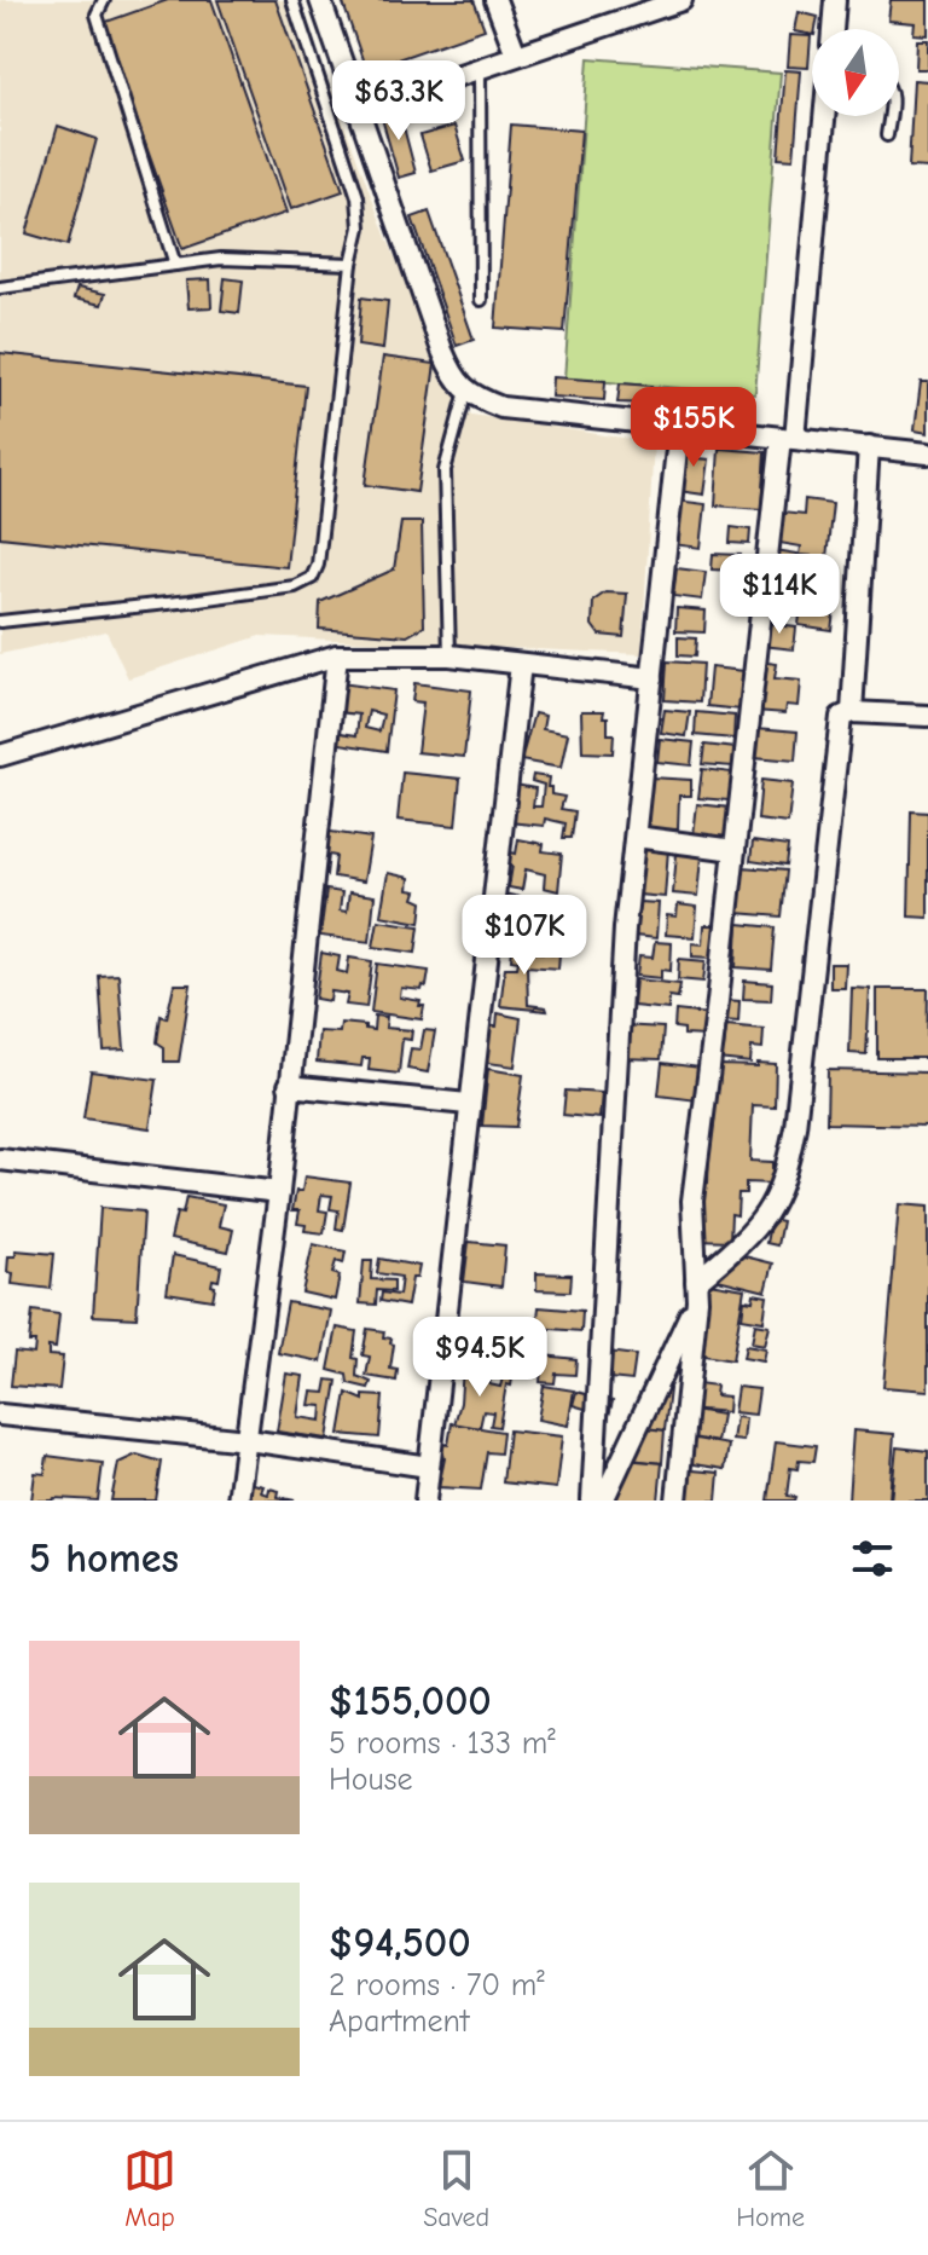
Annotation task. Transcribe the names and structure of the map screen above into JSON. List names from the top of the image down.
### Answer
{
  "north": "bottom",
  "page": {
    "price": [
      "$63.3K",
      "$155K",
      "$114K",
      "$107K",
      "$94.5K"
    ],
    "heading": "5 homes",
    "list": [
      {
        "name": "$155,000",
        "note": "5 rooms · 133 m² · House"
      },
      {
        "name": "$94,500",
        "note": "2 rooms · 70 m² · Apartment"
      }
    ],
    "tabs": ["Map", "Saved", "Home"]
  }
}
